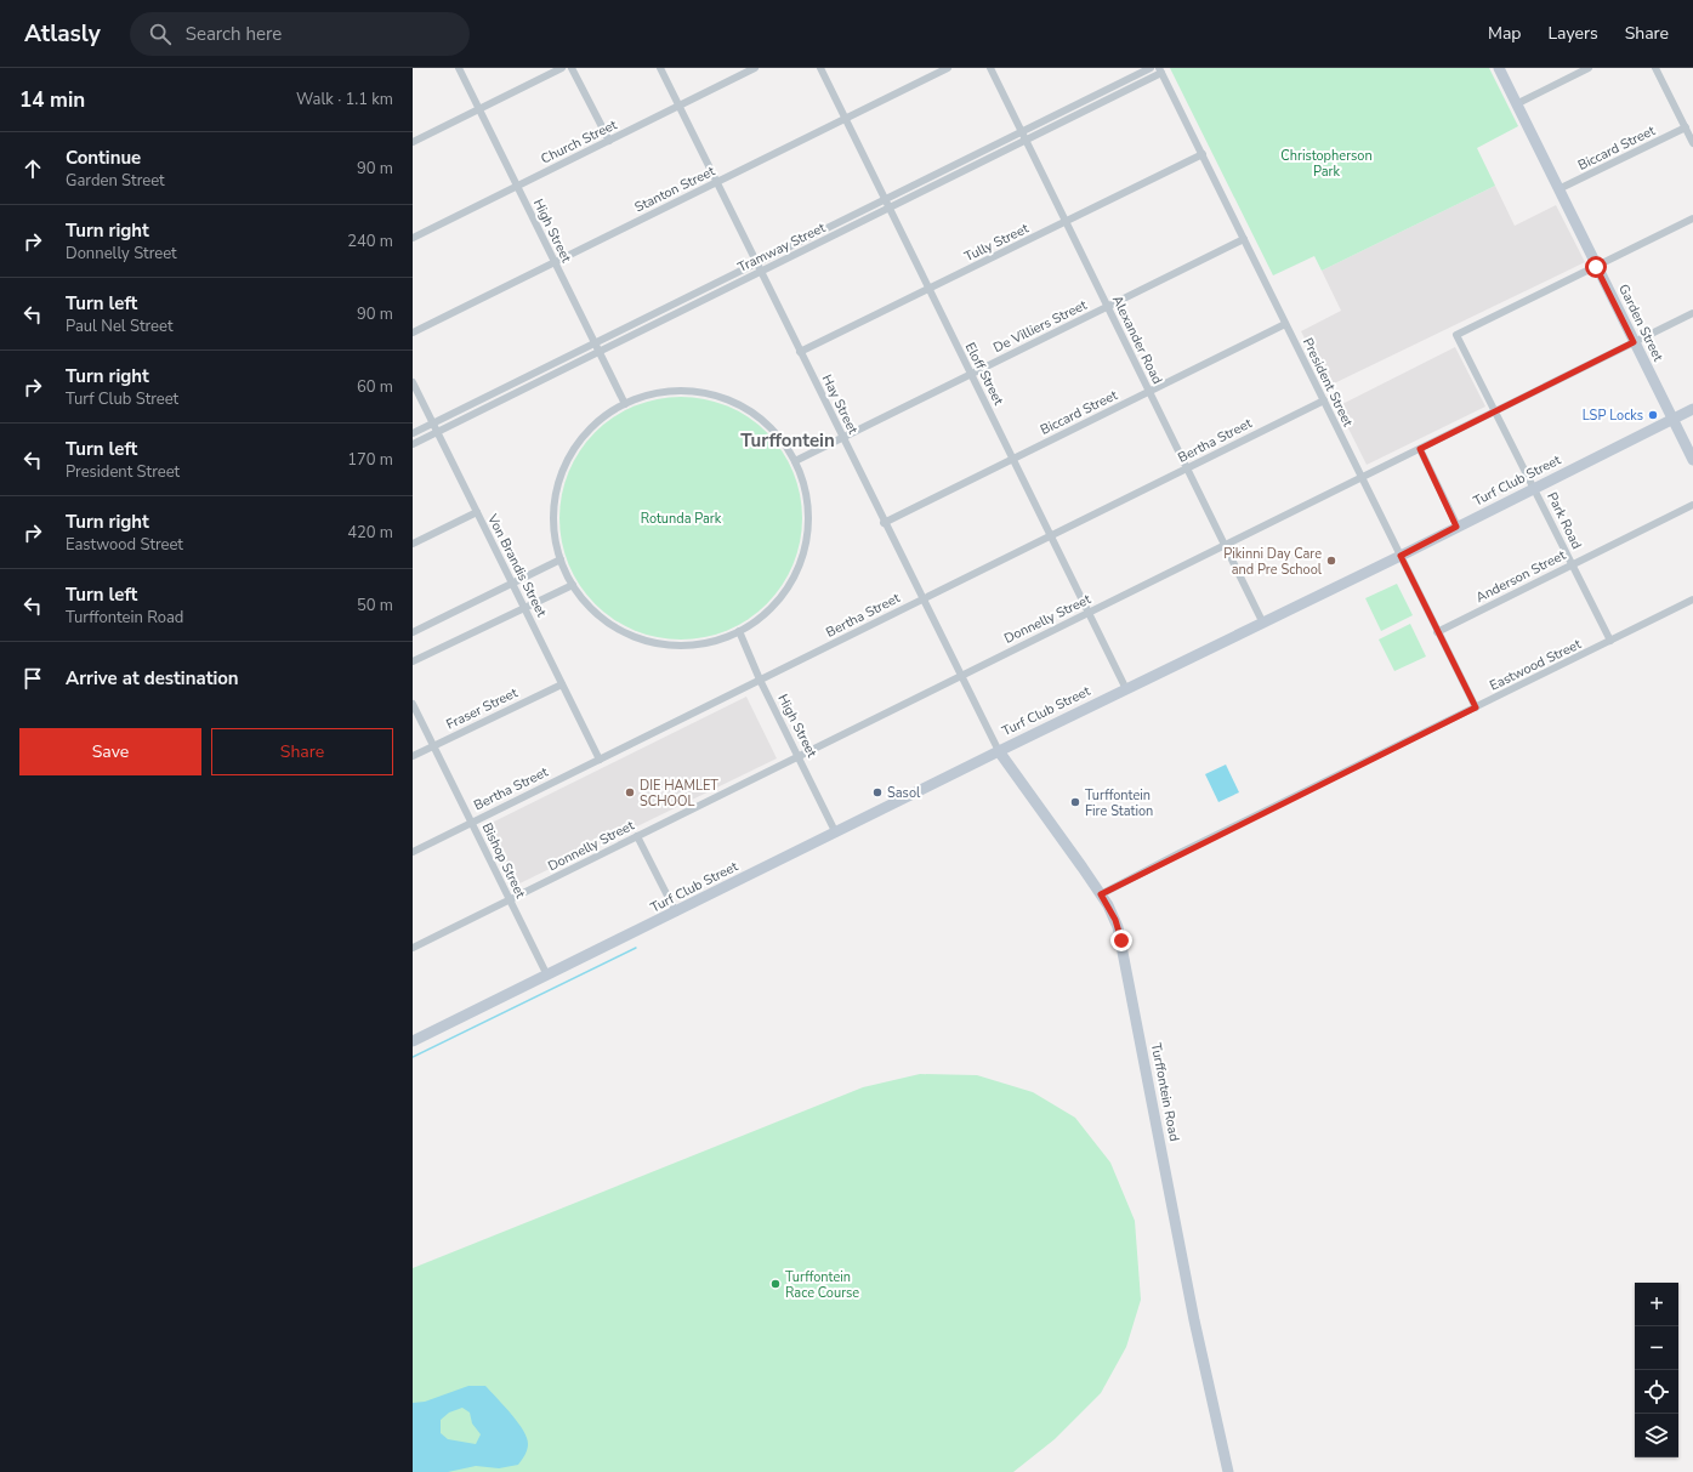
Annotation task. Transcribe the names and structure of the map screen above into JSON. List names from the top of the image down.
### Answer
{
  "streets": {
    "main road": ["Garden Street", "Turf Club Street", "Turffontein Road"],
    "street": [
      "Church Street",
      "Biccard Street",
      "Stanton Street",
      "High Street",
      "Tully Street",
      "Tramway Street",
      "De Villiers Street",
      "Alexander Road",
      "Eloff Street",
      "President Street",
      "Hay Street",
      "Bertha Street",
      "Park Road",
      "Von Brandis Street",
      "Anderson Street",
      "Donnelly Street",
      "Eastwood Street",
      "Fraser Street",
      "Bishop Street"
    ]
  },
  "crossings": [
    ["Church Street", "High Street"],
    ["Church Street", "Hay Street"],
    ["Biccard Street", "Garden Street"],
    ["Biccard Street", "Alexander Road"],
    ["Biccard Street", "Eloff Street"],
    ["Biccard Street", "President Street"],
    ["Biccard Street", "Hay Street"],
    ["Stanton Street", "High Street"],
    ["Stanton Street", "Eloff Street"],
    ["Stanton Street", "Hay Street"],
    ["High Street", "Tramway Street"],
    ["High Street", "Bertha Street"],
    ["High Street", "Turf Club Street"],
    ["High Street", "Donnelly Street"],
    ["Tully Street", "Alexander Road"],
    ["Tully Street", "Eloff Street"],
    ["Tully Street", "President Street"],
    ["Tully Street", "Hay Street"],
    ["Tramway Street", "Alexander Road"],
    ["Tramway Street", "Eloff Street"],
    ["Tramway Street", "President Street"],
    ["Tramway Street", "Hay Street"],
    ["Tramway Street", "Von Brandis Street"],
    ["Garden Street", "Turf Club Street"],
    ["Garden Street", "Park Road"],
    ["Garden Street", "Donnelly Street"],
    ["De Villiers Street", "Alexander Road"],
    ["De Villiers Street", "Eloff Street"],
    ["De Villiers Street", "President Street"],
    ["De Villiers Street", "Hay Street"],
    ["Alexander Road", "Bertha Street"],
    ["Alexander Road", "Turf Club Street"],
    ["Alexander Road", "Donnelly Street"],
    ["Eloff Street", "Bertha Street"],
    ["Eloff Street", "Turf Club Street"],
    ["Eloff Street", "Donnelly Street"],
    ["President Street", "Bertha Street"],
    ["President Street", "Turf Club Street"],
    ["President Street", "Anderson Street"],
    ["President Street", "Donnelly Street"],
    ["President Street", "Eastwood Street"],
    ["Hay Street", "Bertha Street"],
    ["Hay Street", "Turf Club Street"],
    ["Hay Street", "Donnelly Street"],
    ["Hay Street", "Turffontein Road"],
    ["Bertha Street", "Von Brandis Street"],
    ["Bertha Street", "Bishop Street"],
    ["Turf Club Street", "Park Road"],
    ["Turf Club Street", "Bishop Street"],
    ["Turf Club Street", "Turffontein Road"],
    ["Park Road", "Anderson Street"],
    ["Park Road", "Donnelly Street"],
    ["Park Road", "Eastwood Street"],
    ["Von Brandis Street", "Fraser Street"],
    ["Donnelly Street", "Bishop Street"],
    ["Eastwood Street", "Turffontein Road"],
    ["Fraser Street", "Bishop Street"]
  ],
  "districts": ["Turffontein"],
  "parks": ["Christopherson Park", "Rotunda Park"],
  "places": [
    "LSP Locks",
    "Pikinni Day Care and Pre School",
    "DIE HAMLET SCHOOL",
    "Sasol",
    "Turffontein Fire Station",
    "Turffontein Race Course"
  ],
  "page": {
    "header": "Atlasly",
    "search": "Search here",
    "nav": ["Map", "Layers", "Share"],
    "heading": ["14 min", "Walk · 1.1 km"],
    "list": [
      ["Continue", "Garden Street", "90 m"],
      ["Turn right", "Donnelly Street", "240 m"],
      ["Turn left", "Paul Nel Street", "90 m"],
      ["Turn right", "Turf Club Street", "60 m"],
      ["Turn left", "President Street", "170 m"],
      ["Turn right", "Eastwood Street", "420 m"],
      ["Turn left", "Turffontein Road", "50 m"],
      "Arrive at destination"
    ],
    "buttons": ["Save", "Share"],
    "map_buttons": ["+", "−"]
  }
}
